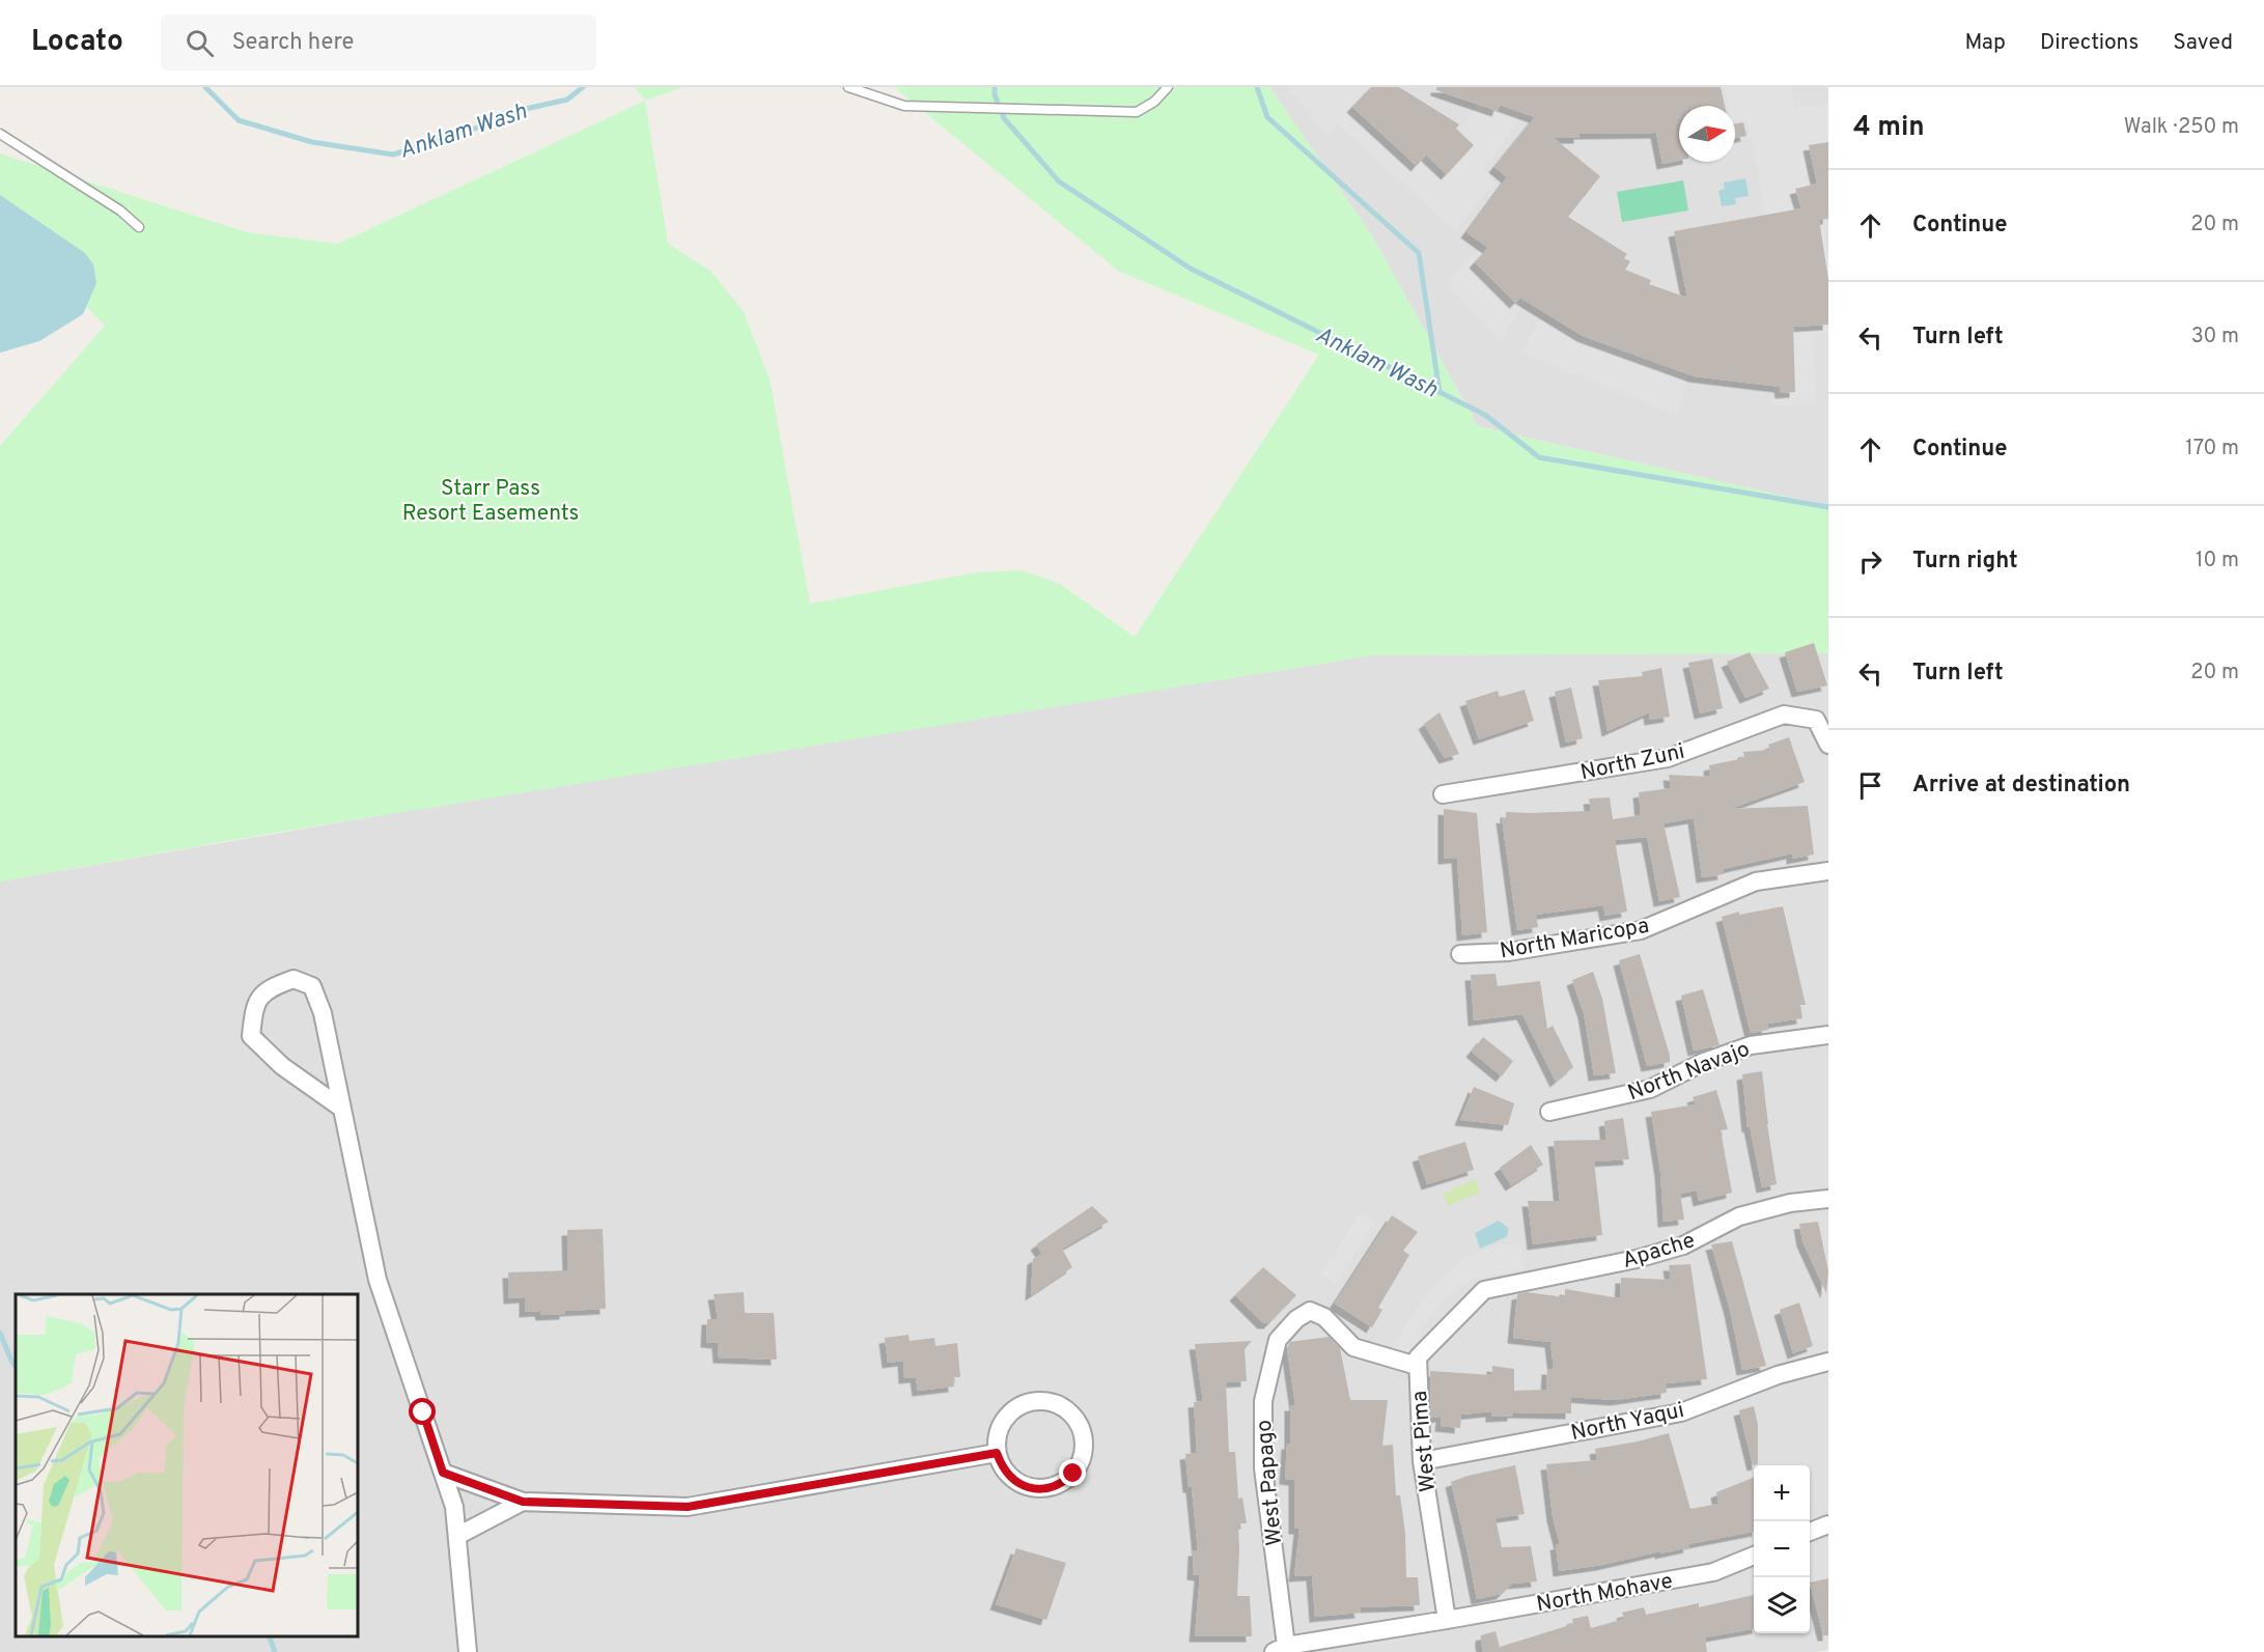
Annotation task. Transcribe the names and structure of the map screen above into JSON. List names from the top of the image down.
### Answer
{
  "streets": {
    "street": [
      "North Zuni",
      "North Maricopa",
      "North Navajo",
      "Apache",
      "North Yaqui",
      "West Pima",
      "West Papago",
      "North Mohave"
    ]
  },
  "crossings": [
    ["Apache", "West Pima"],
    ["North Yaqui", "West Pima"],
    ["West Pima", "West Papago"],
    ["West Pima", "North Mohave"],
    ["West Papago", "North Mohave"]
  ],
  "water": ["Anklam Wash"],
  "parks": ["Starr Pass Resort Easements"],
  "north": "right",
  "page": {
    "header": "Locato",
    "search": "Search here",
    "nav": ["Map", "Directions", "Saved"],
    "heading": ["4 min", "Walk · 250 m"],
    "list": [
      ["Continue", "20 m"],
      ["Turn left", "30 m"],
      ["Continue", "170 m"],
      ["Turn right", "10 m"],
      ["Turn left", "20 m"],
      "Arrive at destination"
    ],
    "map_buttons": ["+", "−"]
  }
}
